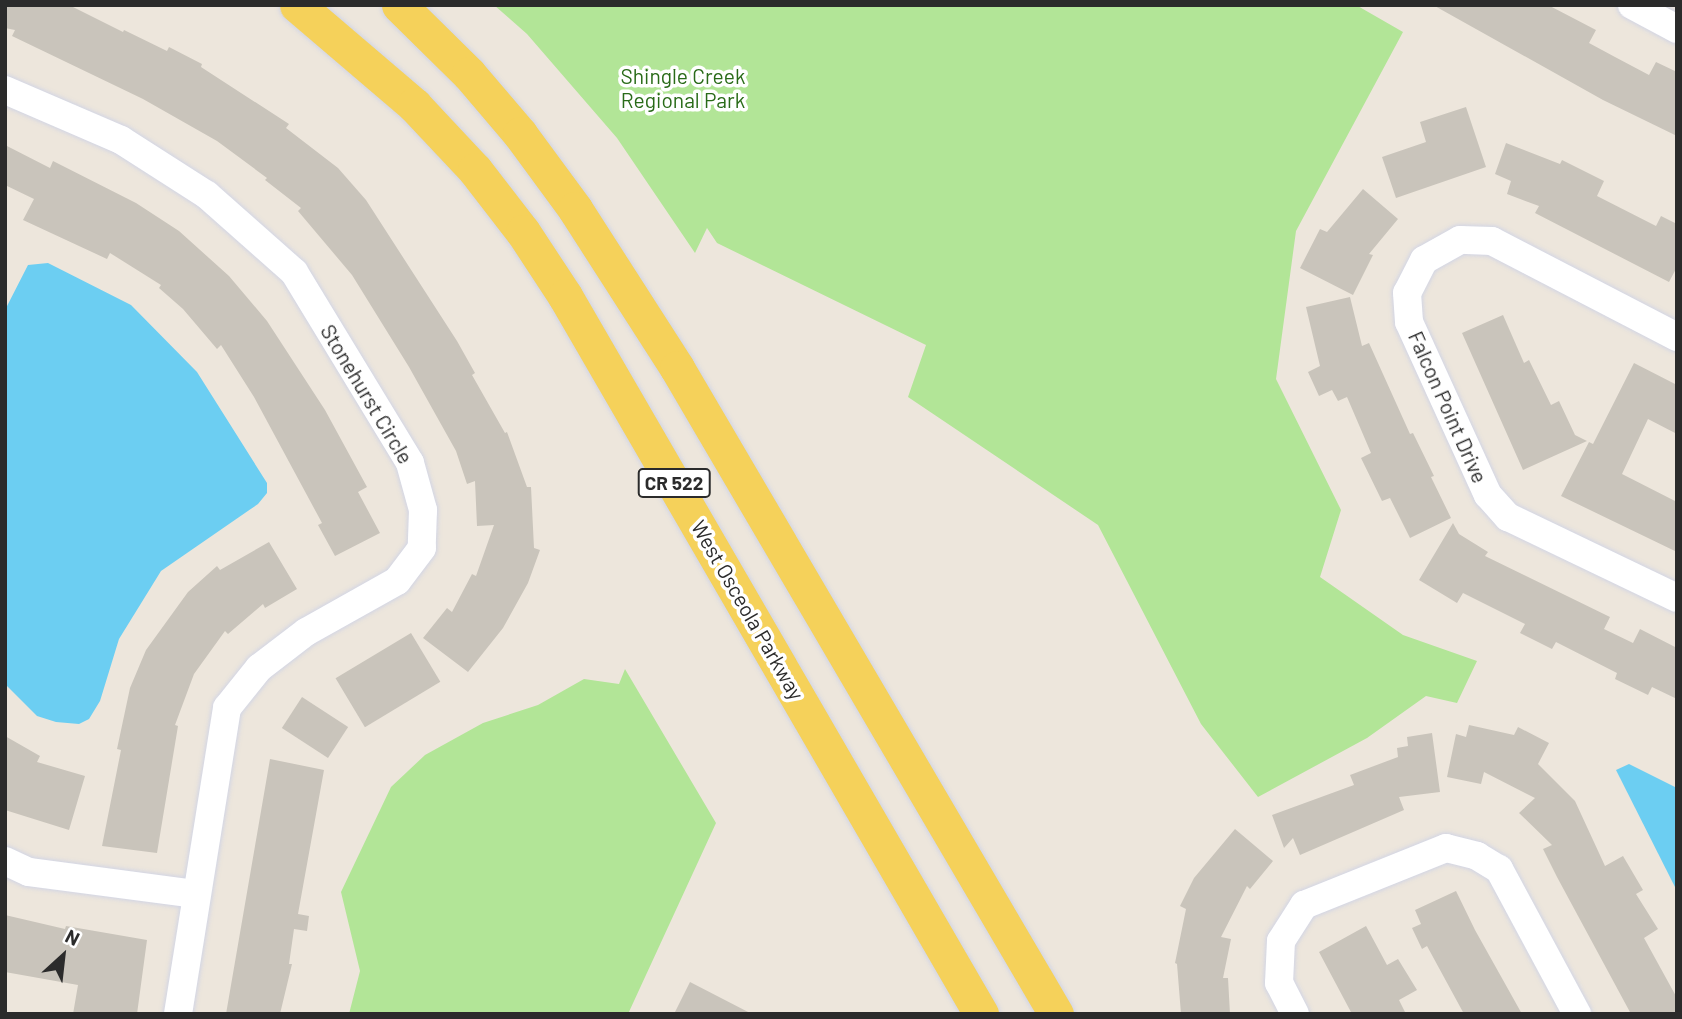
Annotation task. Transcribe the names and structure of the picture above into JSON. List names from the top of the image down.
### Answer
{
  "streets": {
    "main road": ["CR 522", "West Osceola Parkway"],
    "street": ["Stonehurst Circle", "Falcon Point Drive"]
  },
  "parks": ["Shingle Creek Regional Park"],
  "north": "top right"
}
